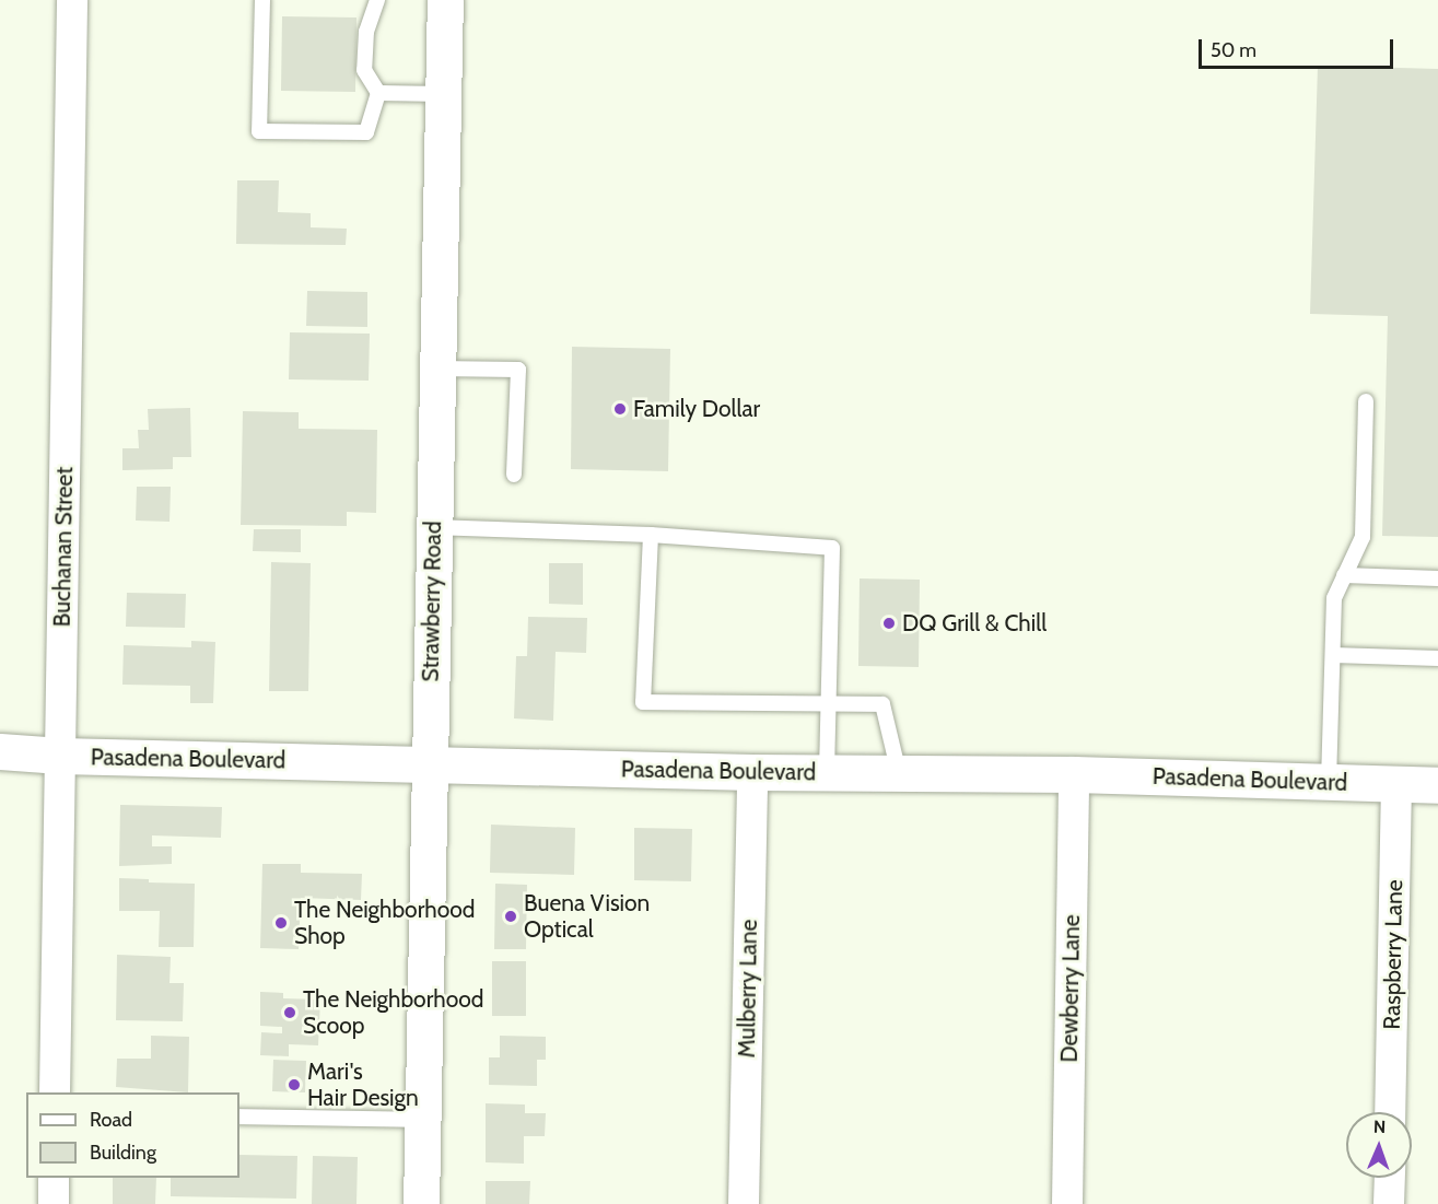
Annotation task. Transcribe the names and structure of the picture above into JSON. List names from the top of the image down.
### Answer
{
  "streets": {
    "main road": ["Strawberry Road", "Pasadena Boulevard"],
    "street": [
      "Buchanan Street",
      "Raspberry Lane",
      "Mulberry Lane",
      "Dewberry Lane"
    ]
  },
  "crossings": [
    ["Buchanan Street", "Pasadena Boulevard"],
    ["Strawberry Road", "Pasadena Boulevard"],
    ["Pasadena Boulevard", "Raspberry Lane"],
    ["Pasadena Boulevard", "Mulberry Lane"],
    ["Pasadena Boulevard", "Dewberry Lane"]
  ],
  "places": [
    "Family Dollar",
    "DQ Grill & Chill",
    "Buena Vision Optical",
    "The Neighborhood Shop",
    "The Neighborhood Scoop",
    "Mari's Hair Design"
  ],
  "legend": ["Road", "Building"],
  "scale_bar": "50 m",
  "north": "top"
}
